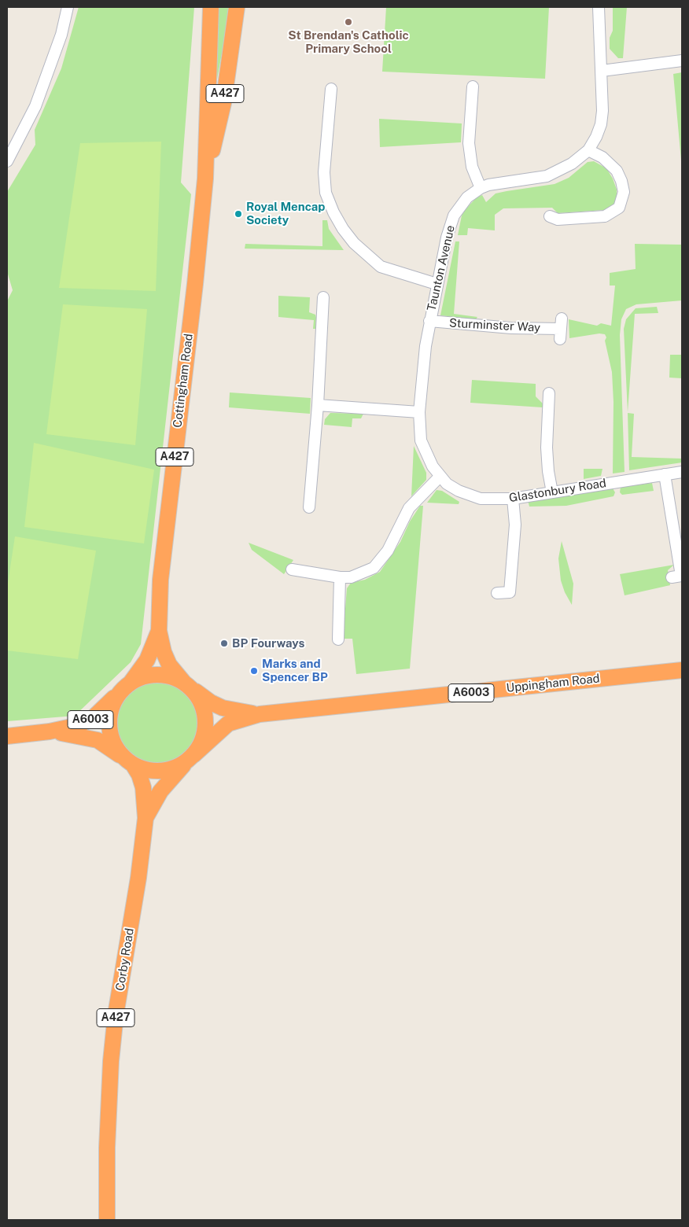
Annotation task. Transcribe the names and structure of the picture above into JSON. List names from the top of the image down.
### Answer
{
  "streets": {
    "highway": [
      "A427",
      "Cottingham Road",
      "Uppingham Road",
      "A6003",
      "Corby Road"
    ],
    "street": ["Taunton Avenue", "Sturminster Way", "Glastonbury Road"]
  },
  "crossings": [
    ["Taunton Avenue", "Sturminster Way"],
    ["Taunton Avenue", "Glastonbury Road"],
    ["Cottingham Road", "Uppingham Road"],
    ["Cottingham Road", "A6003"],
    ["Cottingham Road", "Corby Road"],
    ["Uppingham Road", "A6003"],
    ["Uppingham Road", "Corby Road"],
    ["A6003", "Corby Road"]
  ],
  "places": [
    "St Brendan's Catholic Primary School",
    "Royal Mencap Society",
    "BP Fourways",
    "Marks and Spencer BP"
  ]
}
